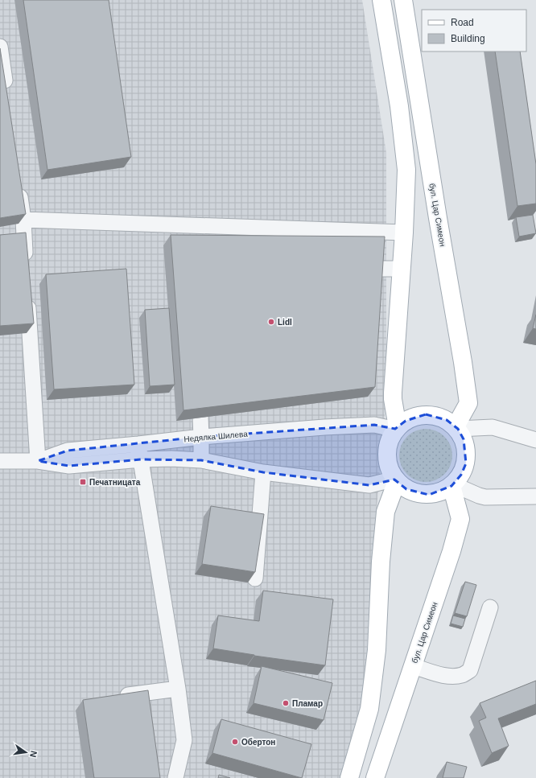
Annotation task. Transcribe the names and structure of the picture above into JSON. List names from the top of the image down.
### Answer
{
  "streets": {
    "main road": ["бул. Цар Симеон"],
    "street": ["Недялка Шилева"]
  },
  "crossings": [
    ["бул. Цар Симеон", "Недялка Шилева"]
  ],
  "places": {
    "other": ["Lidl", "Пламар", "Обертон"],
    "transit": ["Печатницата"]
  },
  "legend": ["Road", "Building"],
  "north": "right"
}
